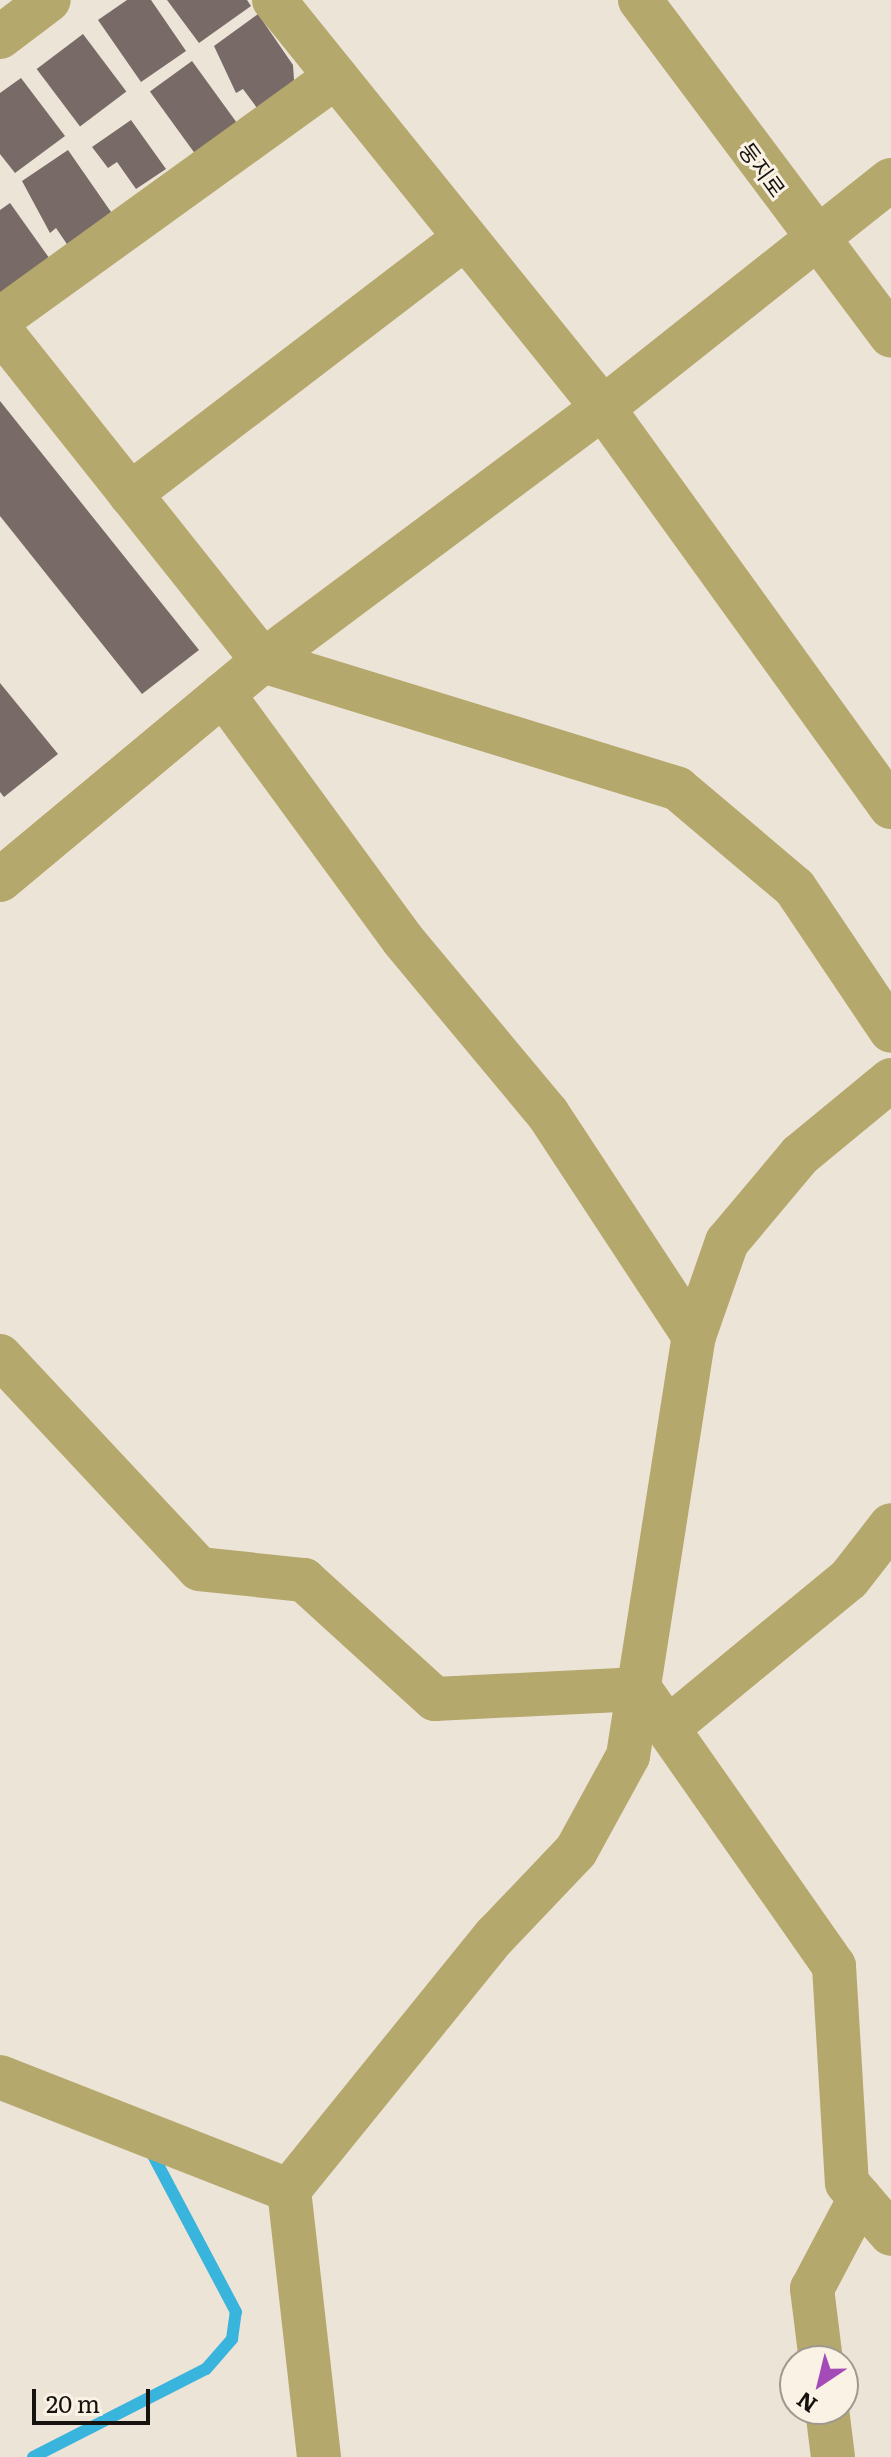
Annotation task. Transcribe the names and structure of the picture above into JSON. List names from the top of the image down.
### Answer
{
  "streets": {
    "street": ["둥지로"]
  },
  "scale_bar": "20 m",
  "north": "bottom left"
}
